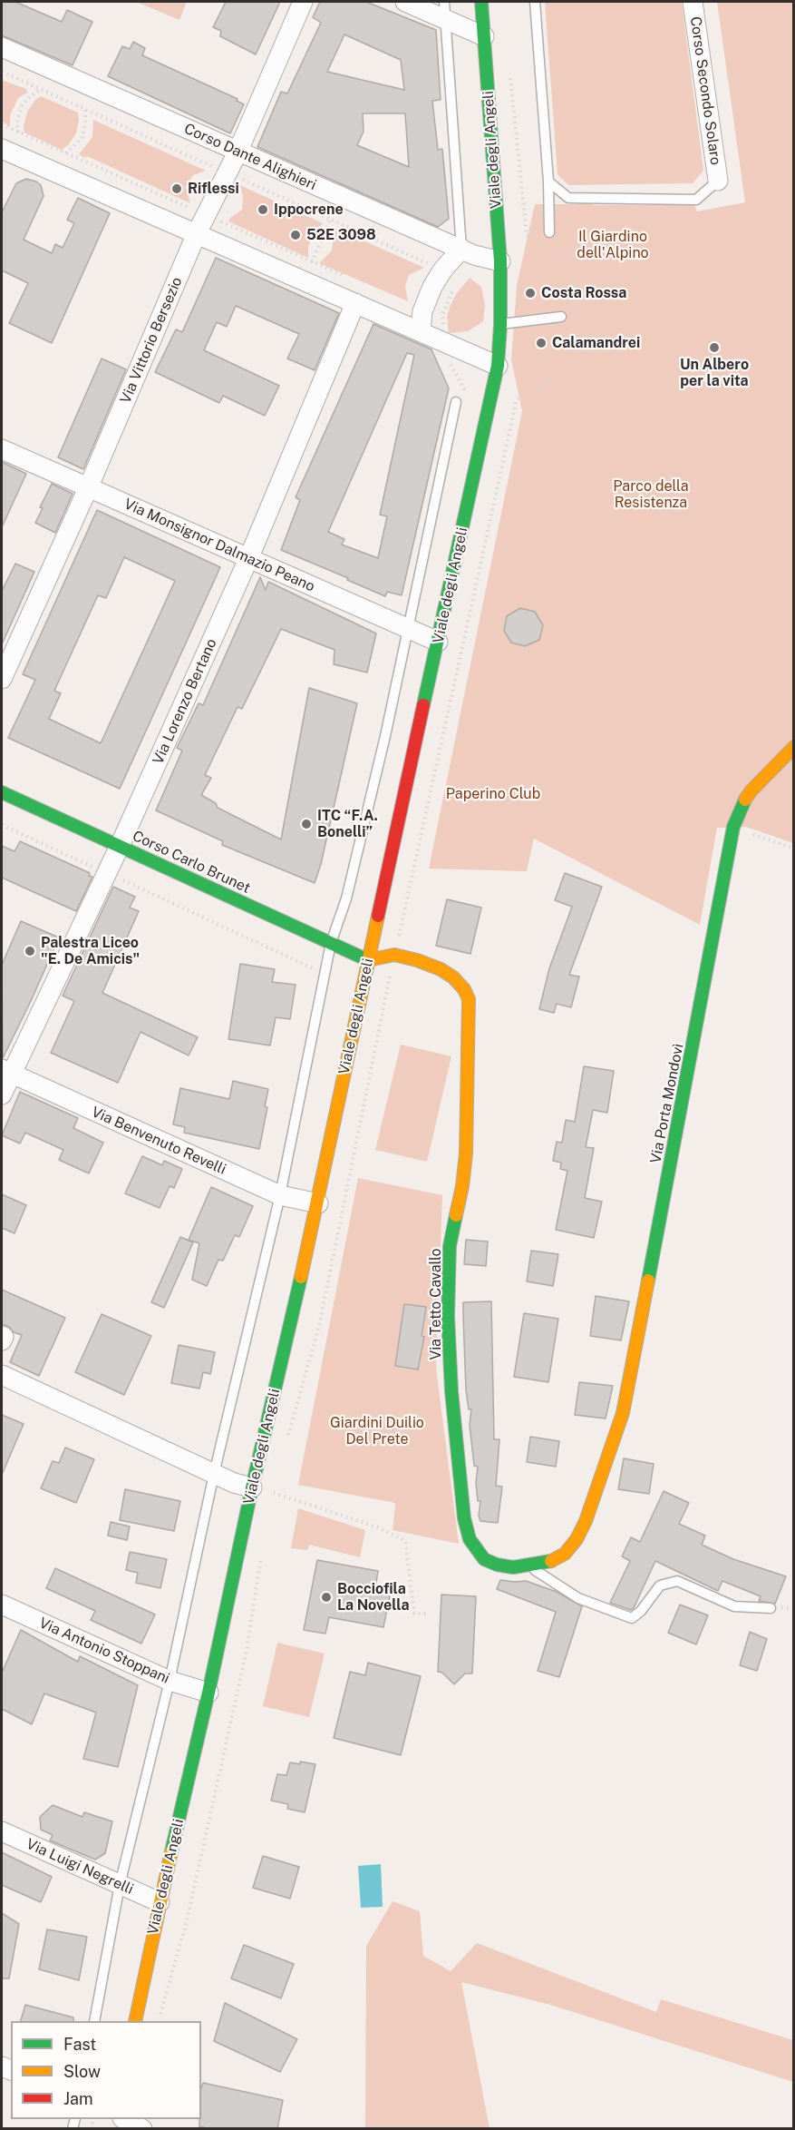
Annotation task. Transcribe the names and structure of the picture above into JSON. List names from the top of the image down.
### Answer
{
  "streets": {
    "street": [
      "Corso Secondo Solaro",
      "Viale degli Angeli",
      "Corso Dante Alighieri",
      "Via Vittorio Bersezio",
      "Via Monsignor Dalmazio Peano",
      "Via Lorenzo Bertano",
      "Corso Carlo Brunet",
      "Via Porta Mondovì",
      "Via Benvenuto Revelli",
      "Via Tetto Cavallo",
      "Via Antonio Stoppani",
      "Via Luigi Negrelli"
    ]
  },
  "crossings": [
    ["Viale degli Angeli", "Corso Dante Alighieri"],
    ["Viale degli Angeli", "Via Monsignor Dalmazio Peano"],
    ["Viale degli Angeli", "Corso Carlo Brunet"],
    ["Viale degli Angeli", "Via Benvenuto Revelli"],
    ["Viale degli Angeli", "Via Tetto Cavallo"],
    ["Viale degli Angeli", "Via Antonio Stoppani"],
    ["Viale degli Angeli", "Via Luigi Negrelli"],
    ["Corso Dante Alighieri", "Via Vittorio Bersezio"],
    ["Via Vittorio Bersezio", "Via Monsignor Dalmazio Peano"],
    ["Via Monsignor Dalmazio Peano", "Via Lorenzo Bertano"],
    ["Via Lorenzo Bertano", "Corso Carlo Brunet"],
    ["Via Lorenzo Bertano", "Via Benvenuto Revelli"],
    ["Corso Carlo Brunet", "Via Tetto Cavallo"],
    ["Via Porta Mondovì", "Via Tetto Cavallo"]
  ],
  "parks": [
    "Il Giardino dell'Alpino",
    "Parco della Resistenza",
    "Paperino Club",
    "Giardini Duilio Del Prete"
  ],
  "places": [
    "Riflessi",
    "Ippocrene",
    "52E 3098",
    "Costa Rossa",
    "Calamandrei",
    "Un Albero per la vita",
    "ITC “F.A. Bonelli”",
    "Palestra Liceo \"E. De Amicis\"",
    "Bocciofila La Novella"
  ],
  "legend": ["Fast", "Slow", "Jam"]
}
